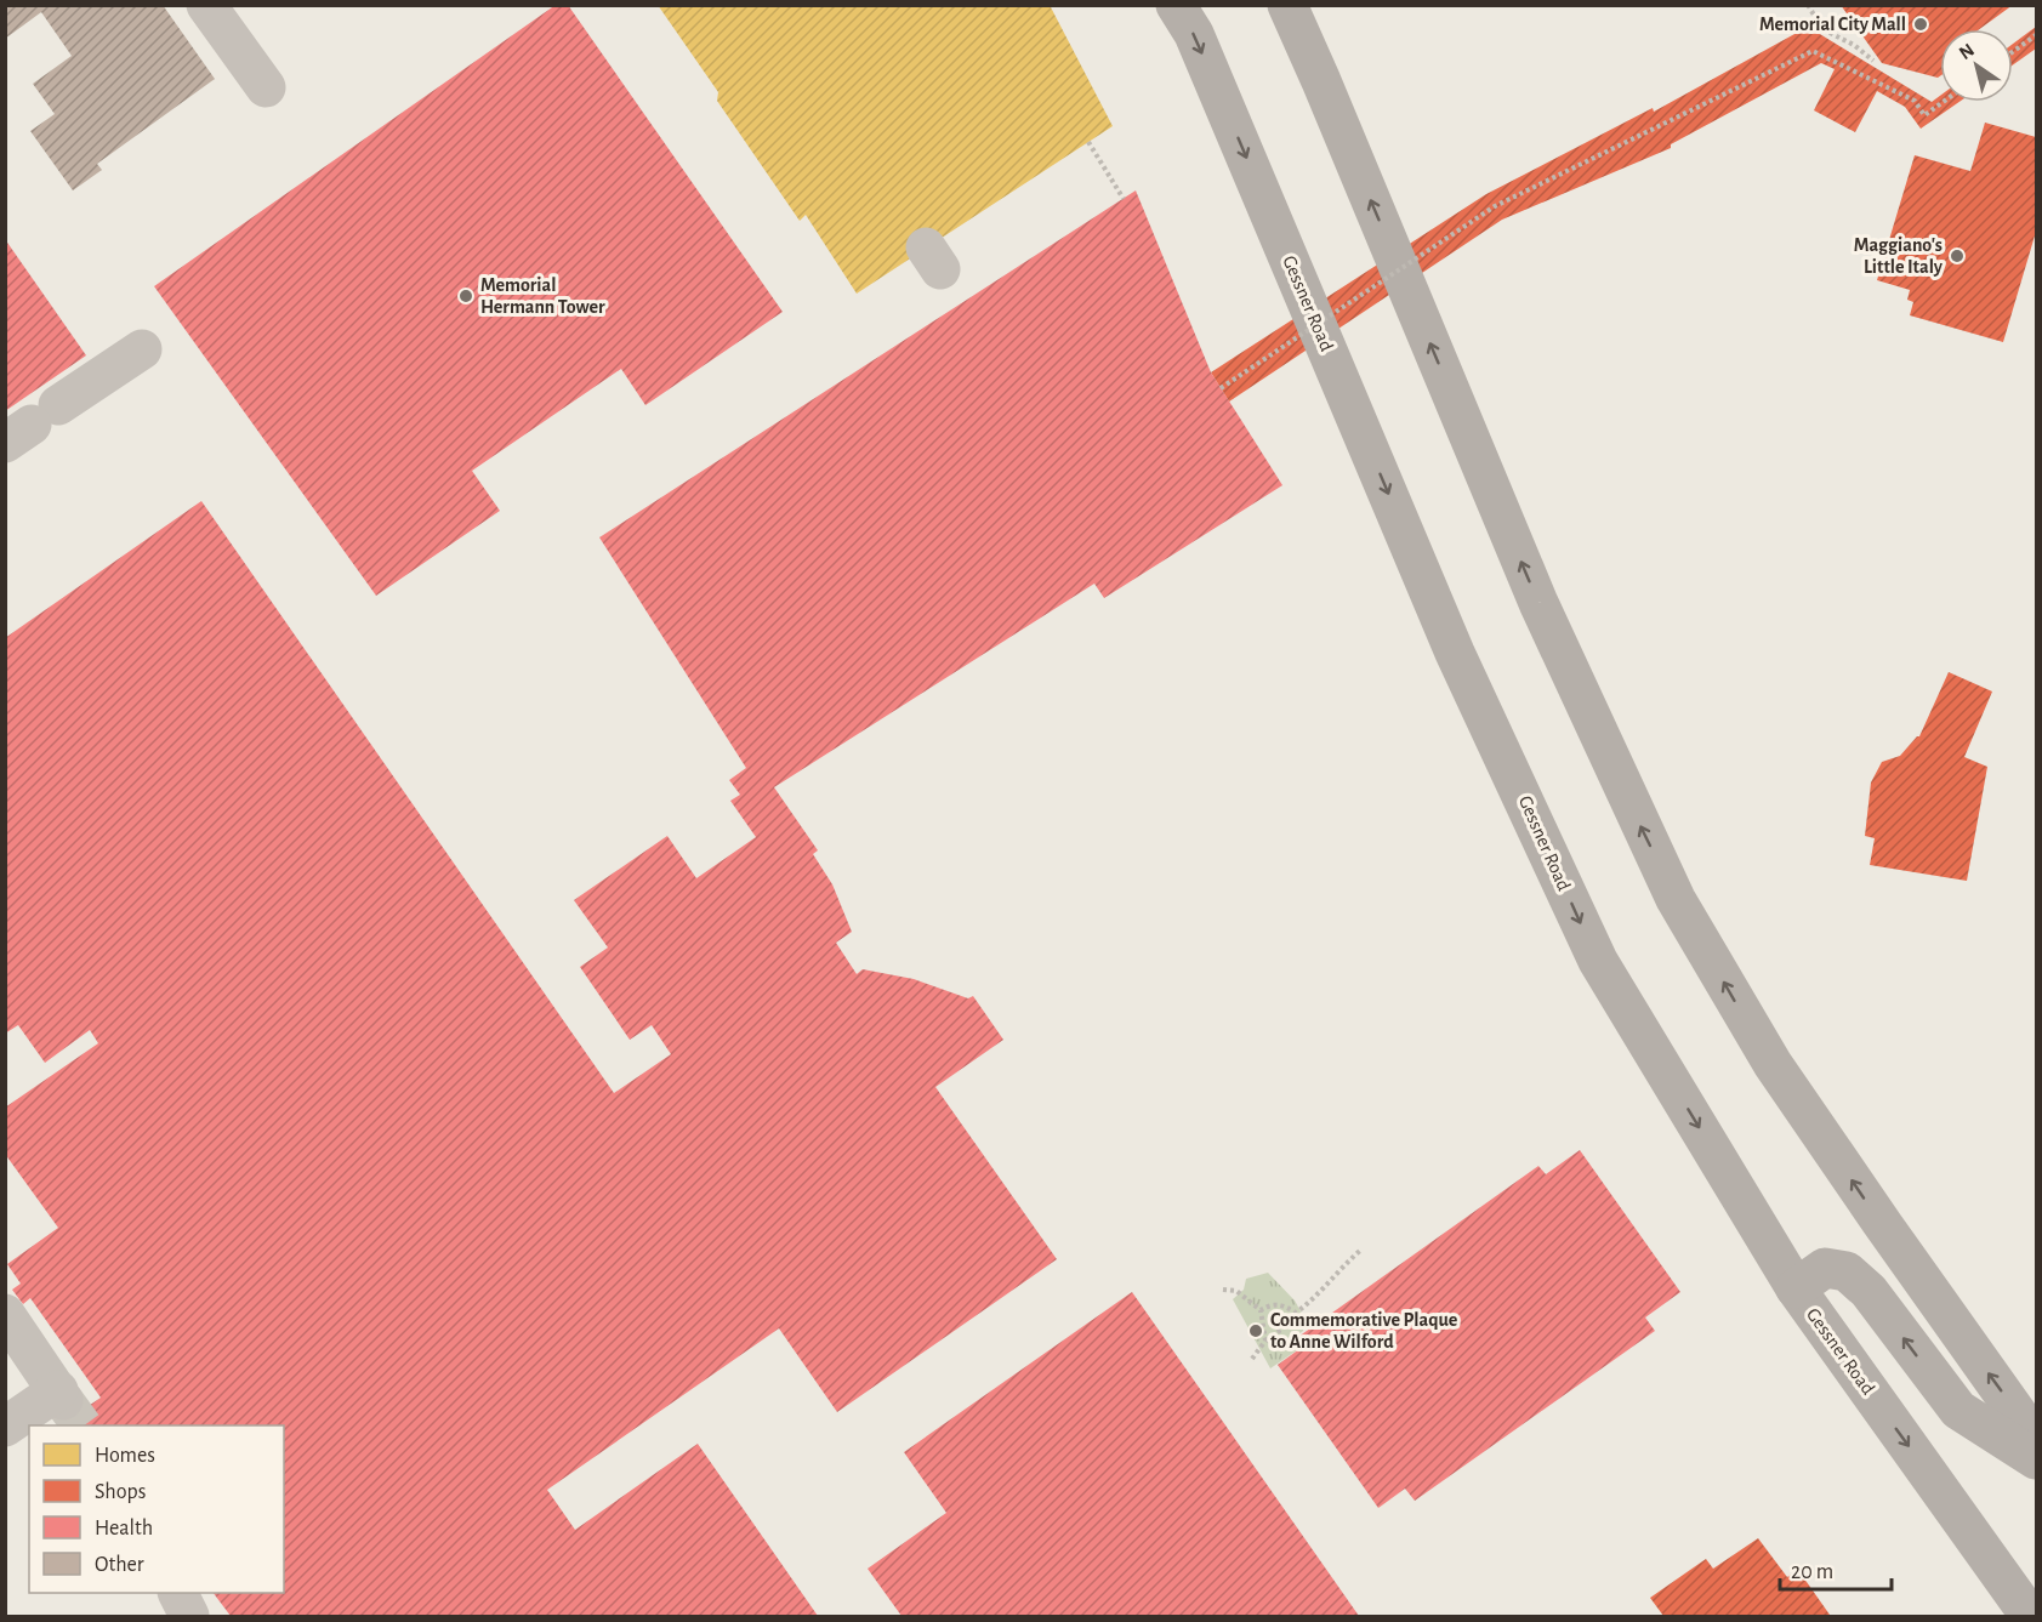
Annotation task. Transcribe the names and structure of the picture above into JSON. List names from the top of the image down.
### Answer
{
  "streets": {
    "main road": ["Gessner Road"]
  },
  "places": [
    "Memorial City Mall",
    "Maggiano's Little Italy",
    "Memorial Hermann Tower",
    "Commemorative Plaque to Anne Wilford"
  ],
  "legend": [
    "Homes",
    "Shops",
    "Health",
    "Other"
  ],
  "scale_bar": "20 m",
  "north": "top left"
}
